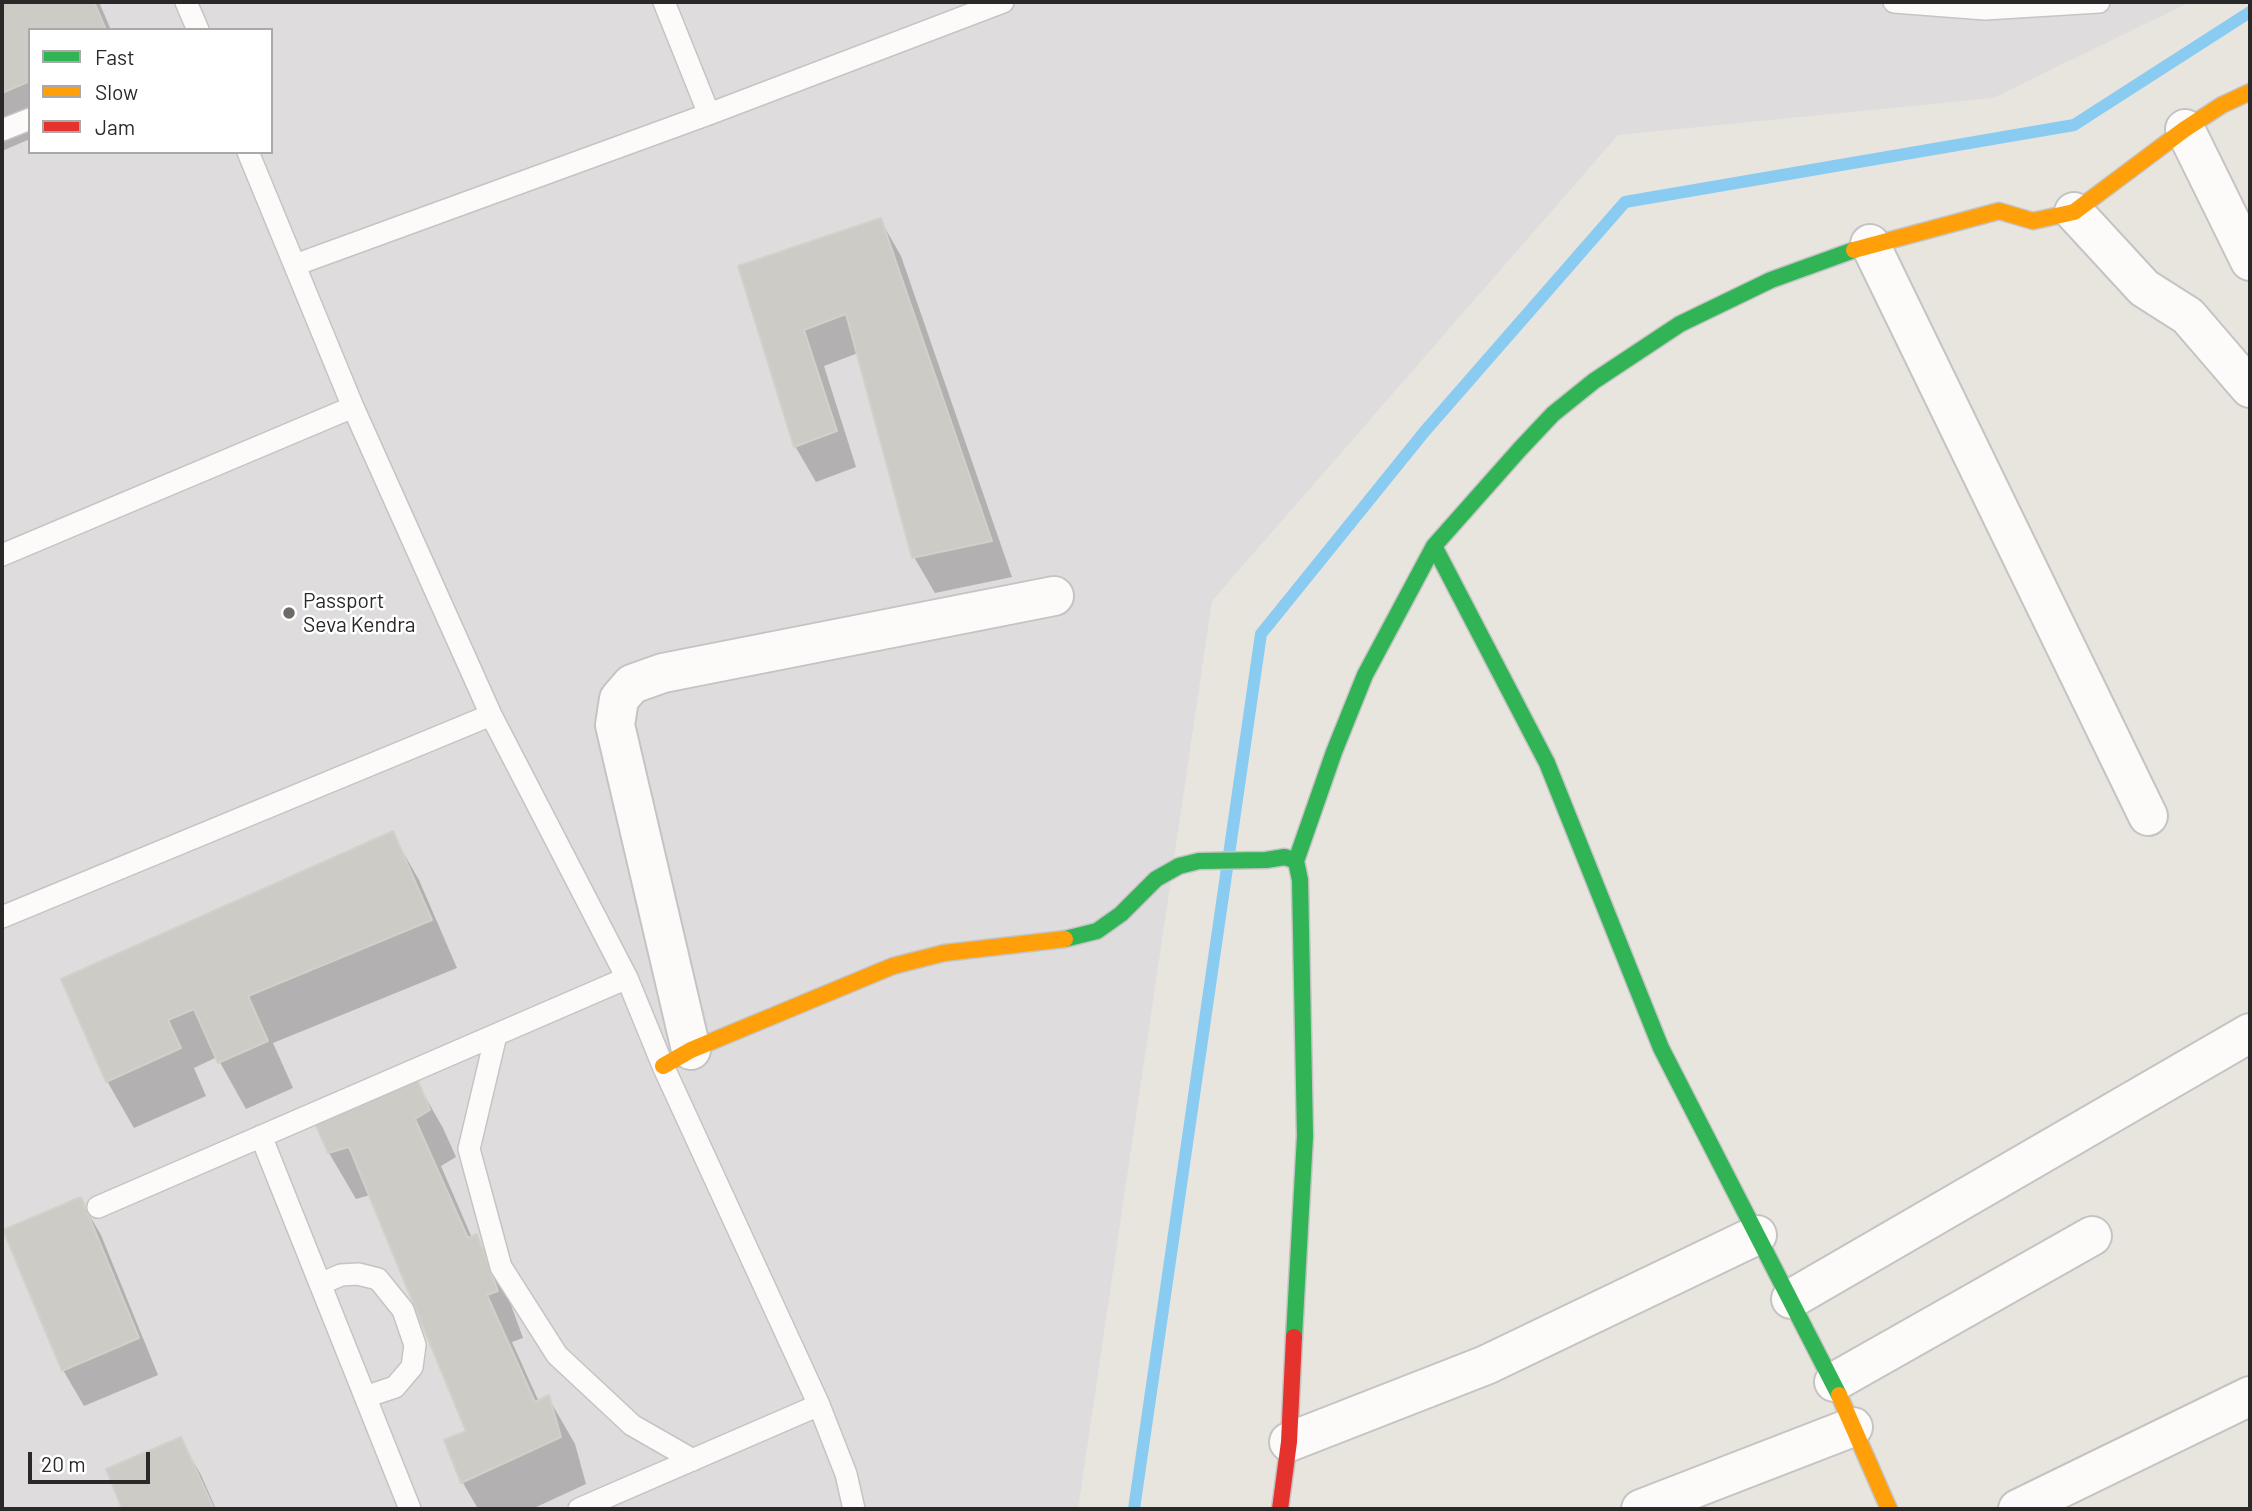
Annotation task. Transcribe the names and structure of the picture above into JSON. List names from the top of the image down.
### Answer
{
  "places": ["Passport Seva Kendra"],
  "legend": ["Fast", "Slow", "Jam"],
  "scale_bar": "20 m"
}
